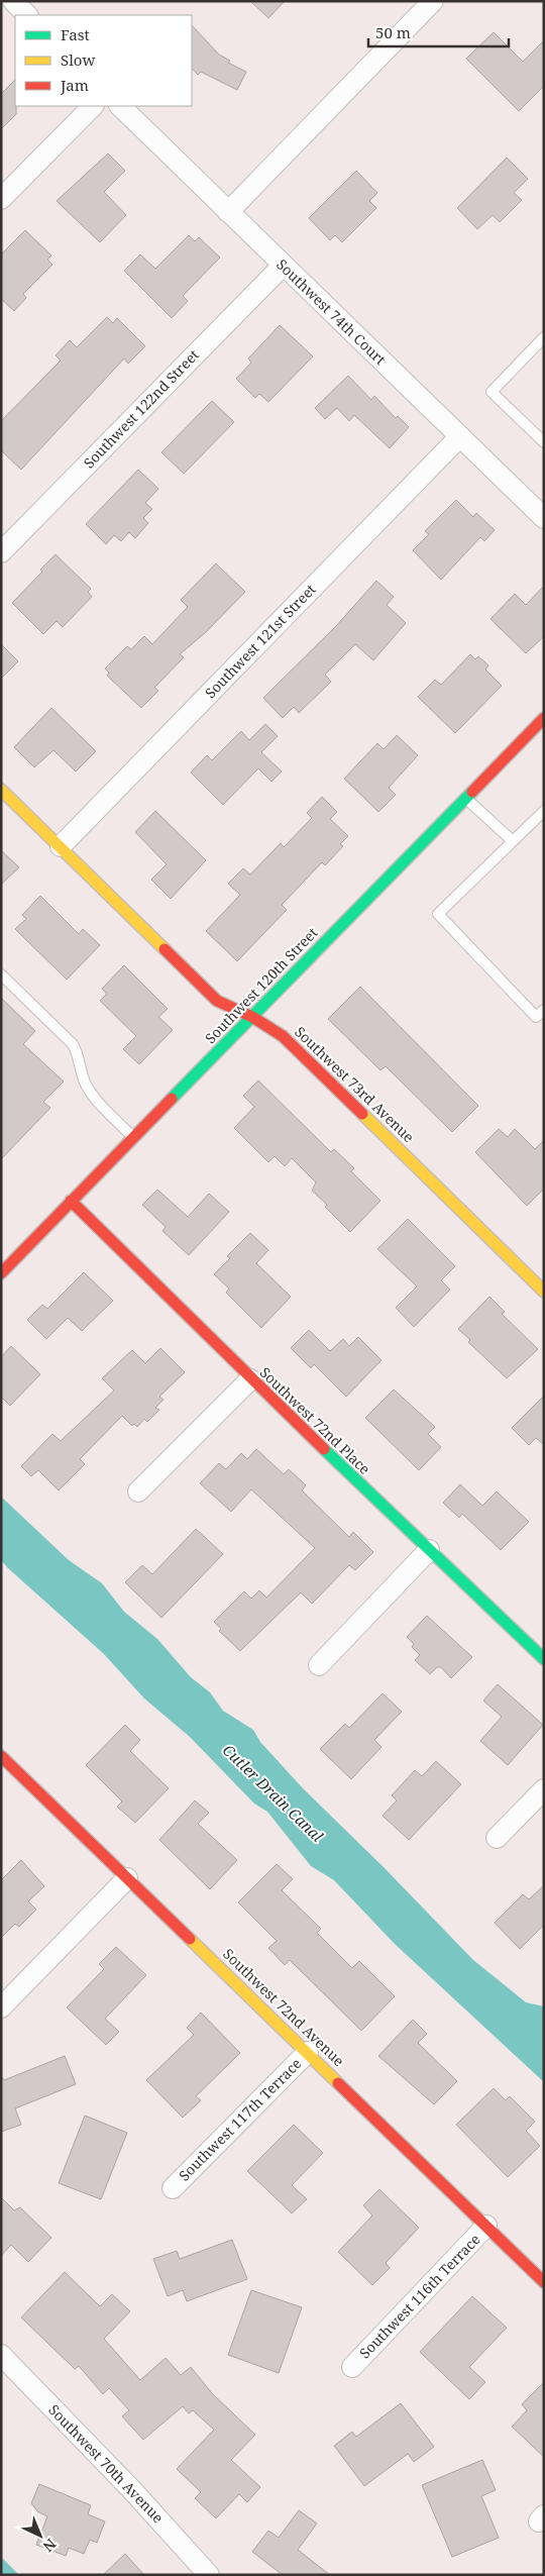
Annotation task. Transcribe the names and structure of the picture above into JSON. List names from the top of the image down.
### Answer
{
  "streets": {
    "street": [
      "Southwest 74th Court",
      "Southwest 122nd Street",
      "Southwest 121st Street",
      "Southwest 120th Street",
      "Southwest 73rd Avenue",
      "Southwest 72nd Place",
      "Southwest 72nd Avenue",
      "Southwest 117th Terrace",
      "Southwest 116th Terrace",
      "Southwest 70th Avenue"
    ]
  },
  "crossings": [
    ["Southwest 74th Court", "Southwest 122nd Street"],
    ["Southwest 74th Court", "Southwest 121st Street"],
    ["Southwest 121st Street", "Southwest 73rd Avenue"],
    ["Southwest 120th Street", "Southwest 73rd Avenue"],
    ["Southwest 120th Street", "Southwest 72nd Place"],
    ["Southwest 72nd Avenue", "Southwest 117th Terrace"],
    ["Southwest 72nd Avenue", "Southwest 116th Terrace"]
  ],
  "water": ["Cutler Drain Canal"],
  "legend": ["Fast", "Slow", "Jam"],
  "scale_bar": "50 m",
  "north": "bottom right"
}
